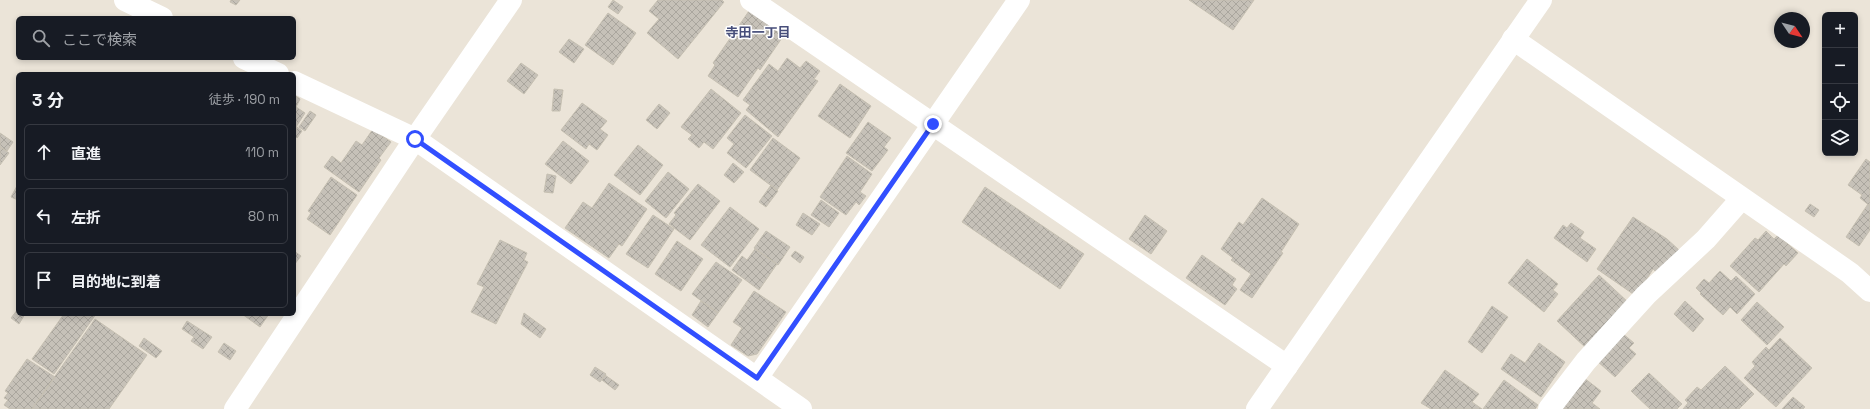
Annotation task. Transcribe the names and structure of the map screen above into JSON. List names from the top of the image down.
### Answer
{
  "districts": ["寺田一丁目"],
  "north": "bottom right",
  "page": {
    "map_buttons": ["+", "−"],
    "search": "ここで検索",
    "heading": ["3 分", "徒歩 · 190 m"],
    "list": [
      ["直進", "110 m"],
      ["左折", "80 m"],
      "目的地に到着"
    ]
  }
}
